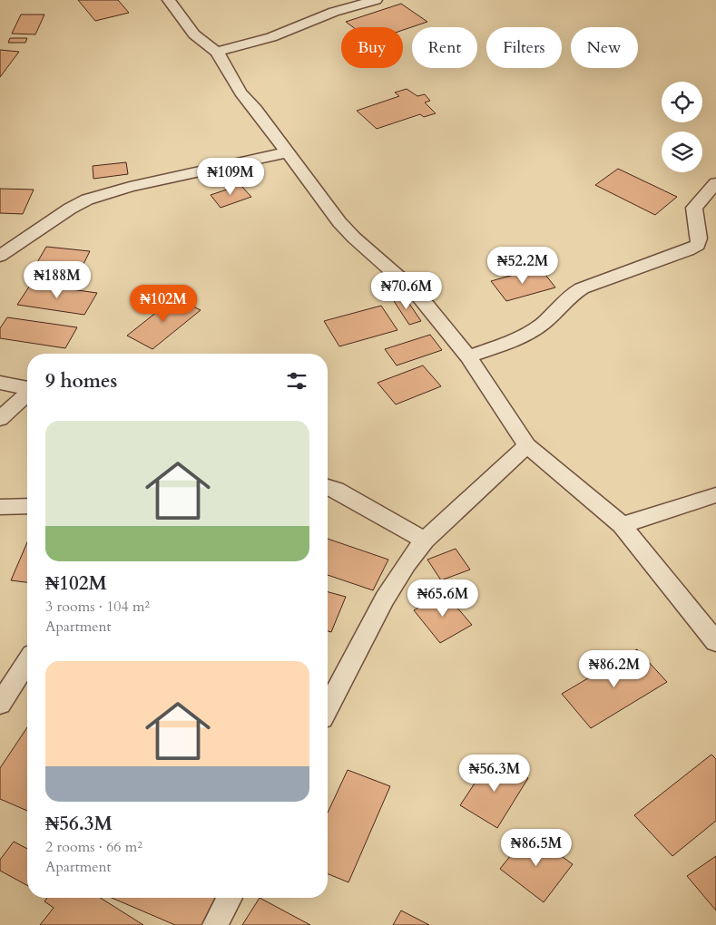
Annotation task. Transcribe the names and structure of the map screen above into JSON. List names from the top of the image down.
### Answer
{
  "page": {
    "chip": [
      "Buy",
      "Rent",
      "Filters",
      "New"
    ],
    "price": [
      "₦109M",
      "₦52.2M",
      "₦188M",
      "₦70.6M",
      "₦102M",
      "₦65.6M",
      "₦86.2M",
      "₦56.3M",
      "₦86.5M"
    ],
    "heading": "9 homes",
    "list": [
      {
        "name": "₦102M",
        "note": "3 rooms · 104 m² · Apartment"
      },
      {
        "name": "₦56.3M",
        "note": "2 rooms · 66 m² · Apartment"
      }
    ]
  }
}
